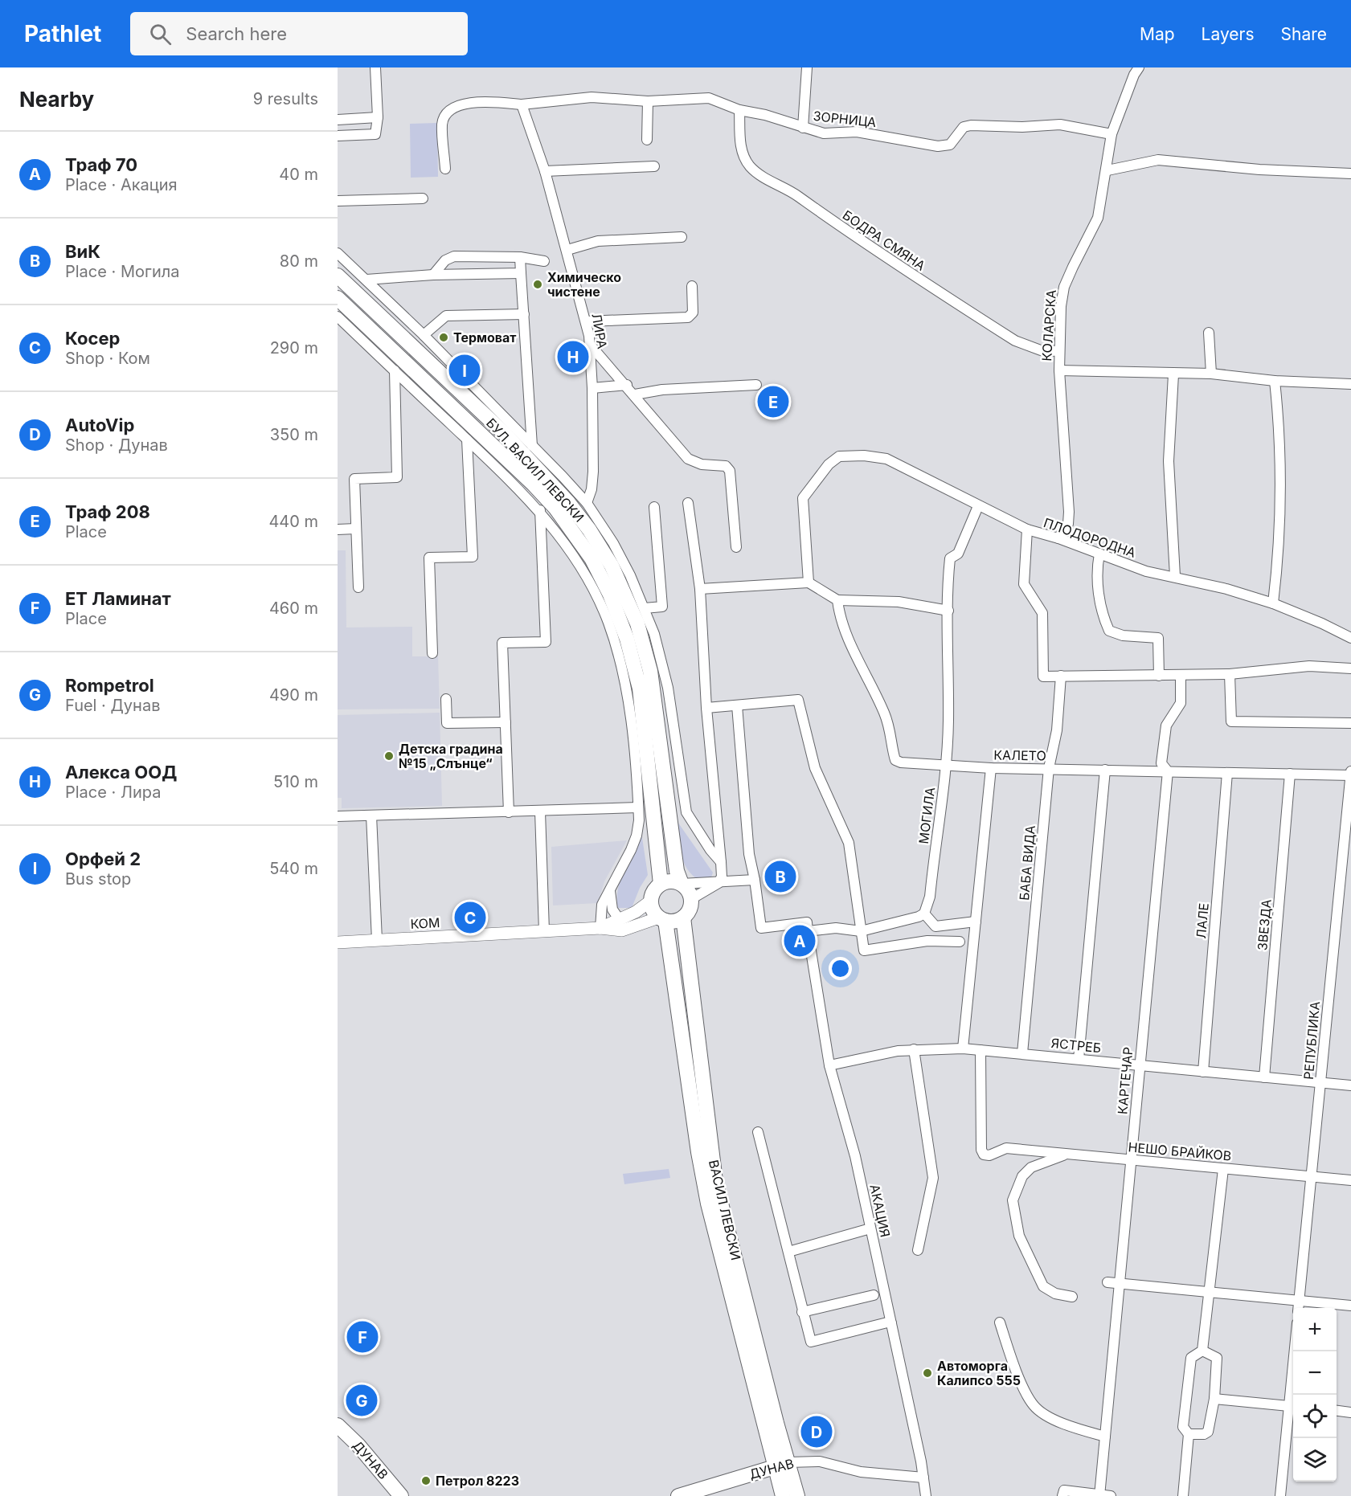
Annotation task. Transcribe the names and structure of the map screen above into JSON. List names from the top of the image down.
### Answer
{
  "streets": {
    "main road": ["БУЛ. ВАСИЛ ЛЕВСКИ", "ВАСИЛ ЛЕВСКИ", "ДУНАВ"],
    "street": [
      "ЗОРНИЦА",
      "БОДРА СМЯНА",
      "КОЛАРСКА",
      "ЛИРА",
      "ПЛОДОРОДНА",
      "КАЛЕТО",
      "МОГИЛА",
      "БАБА ВИДА",
      "ЛАЛЕ",
      "КОМ",
      "ЗВЕЗДА",
      "РЕПУБЛИКА",
      "ЯСТРЕБ",
      "КАРТЕЧАР",
      "НЕШО БРАЙКОВ",
      "АКАЦИЯ"
    ]
  },
  "crossings": [
    ["ЗОРНИЦА", "БОДРА СМЯНА"],
    ["ЗОРНИЦА", "КОЛАРСКА"],
    ["ЗОРНИЦА", "ЛИРА"],
    ["БОДРА СМЯНА", "КОЛАРСКА"],
    ["КОЛАРСКА", "ПЛОДОРОДНА"],
    ["БУЛ. ВАСИЛ ЛЕВСКИ", "ВАСИЛ ЛЕВСКИ"],
    ["ПЛОДОРОДНА", "МОГИЛА"],
    ["КАЛЕТО", "МОГИЛА"],
    ["КАЛЕТО", "БАБА ВИДА"],
    ["КАЛЕТО", "ЛАЛЕ"],
    ["КАЛЕТО", "ЗВЕЗДА"],
    ["КАЛЕТО", "РЕПУБЛИКА"],
    ["КАЛЕТО", "КАРТЕЧАР"],
    ["БАБА ВИДА", "ЯСТРЕБ"],
    ["ЛАЛЕ", "ЯСТРЕБ"],
    ["ЗВЕЗДА", "ЯСТРЕБ"],
    ["РЕПУБЛИКА", "ЯСТРЕБ"],
    ["РЕПУБЛИКА", "НЕШО БРАЙКОВ"],
    ["ЯСТРЕБ", "КАРТЕЧАР"],
    ["ЯСТРЕБ", "НЕШО БРАЙКОВ"],
    ["ЯСТРЕБ", "АКАЦИЯ"],
    ["КАРТЕЧАР", "НЕШО БРАЙКОВ"],
    ["ВАСИЛ ЛЕВСКИ", "ДУНАВ"],
    ["АКАЦИЯ", "ДУНАВ"]
  ],
  "places": [
    "Химическо чистене",
    "Термоват",
    "Детска градина №15 „Слънце“",
    "Автоморга Калипсо 555",
    "Петрол 8223"
  ],
  "page": {
    "header": "Pathlet",
    "search": "Search here",
    "nav": ["Map", "Layers", "Share"],
    "heading": ["Nearby", "9 results"],
    "list": [
      {
        "mark": "A",
        "name": "Траф 70",
        "note": "Place · Акация",
        "value": "40 m"
      },
      {
        "mark": "B",
        "name": "ВиК",
        "note": "Place · Могила",
        "value": "80 m"
      },
      {
        "mark": "C",
        "name": "Косер",
        "note": "Shop · Ком",
        "value": "290 m"
      },
      {
        "mark": "D",
        "name": "AutoVip",
        "note": "Shop · Дунав",
        "value": "350 m"
      },
      {
        "mark": "E",
        "name": "Траф 208",
        "note": "Place",
        "value": "440 m"
      },
      {
        "mark": "F",
        "name": "ЕТ Ламинат",
        "note": "Place",
        "value": "460 m"
      },
      {
        "mark": "G",
        "name": "Rompetrol",
        "note": "Fuel · Дунав",
        "value": "490 m"
      },
      {
        "mark": "H",
        "name": "Алекса ООД",
        "note": "Place · Лира",
        "value": "510 m"
      },
      {
        "mark": "I",
        "name": "Орфей 2",
        "note": "Bus stop",
        "value": "540 m"
      }
    ],
    "pins": [
      "H",
      "I",
      "E",
      "B",
      "C",
      "A",
      "F",
      "G",
      "D"
    ],
    "map_buttons": ["+", "−"]
  }
}
